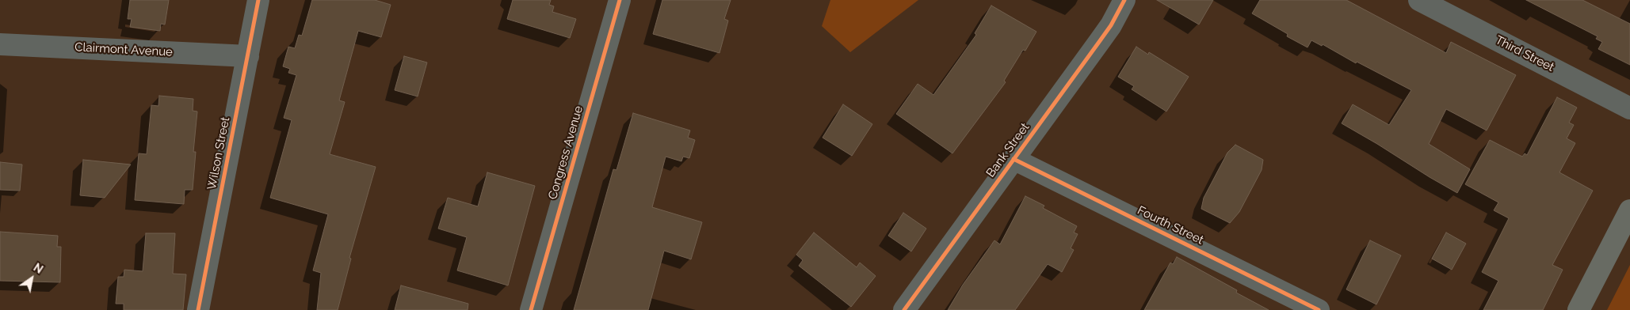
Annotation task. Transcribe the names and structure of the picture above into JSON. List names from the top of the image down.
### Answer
{
  "streets": {
    "street": [
      "Clairmont Avenue",
      "Third Street",
      "Bank Street",
      "Congress Avenue",
      "Wilson Street",
      "Fourth Street"
    ]
  },
  "crossings": [
    ["Clairmont Avenue", "Wilson Street"],
    ["Bank Street", "Fourth Street"]
  ],
  "north": "top right"
}
